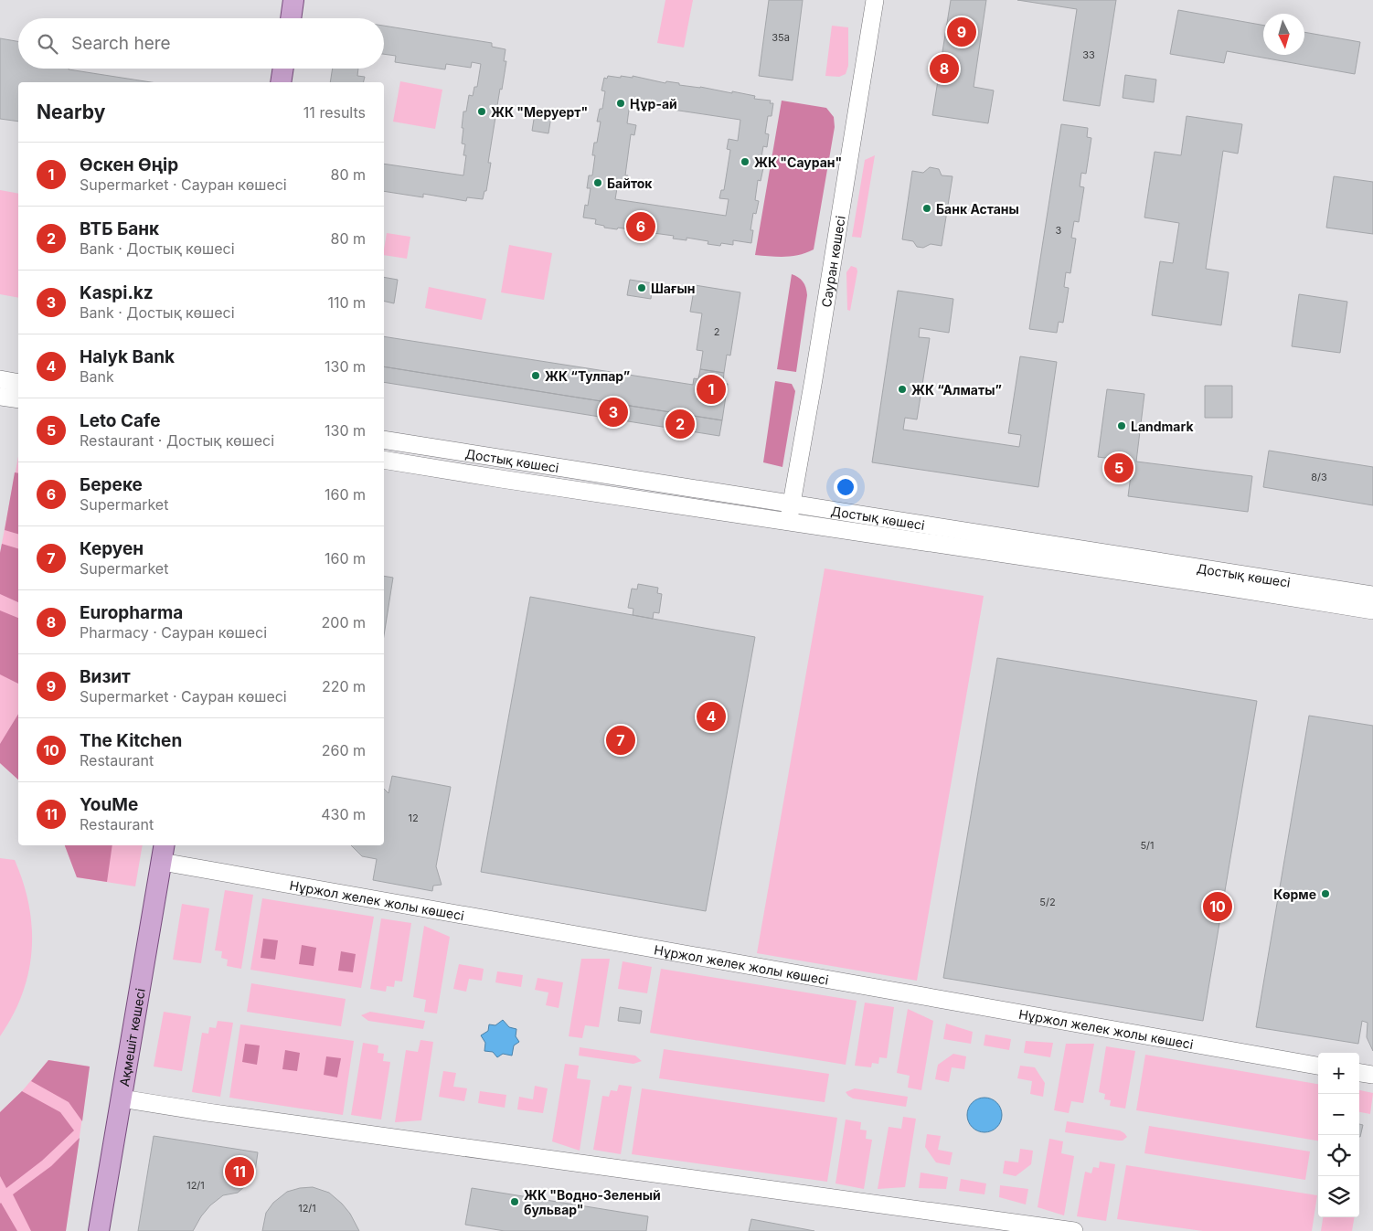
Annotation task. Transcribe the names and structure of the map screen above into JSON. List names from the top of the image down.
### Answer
{
  "streets": {
    "main road": ["Ақмешіт көшесі"],
    "street": ["Сауран көшесі", "Достық көшесі", "Нұржол желек жолы көшесі"]
  },
  "crossings": [
    ["Сауран көшесі", "Достық көшесі"],
    ["Нұржол желек жолы көшесі", "Ақмешіт көшесі"]
  ],
  "places": [
    "Ңұр-ай",
    "ЖК \"Меруерт\"",
    "ЖК \"Сауран\"",
    "Байток",
    "Банк Астаны",
    "Шағын",
    "ЖК “Тулпар”",
    "ЖК “Алматы”",
    "Landmark",
    "Көрме",
    "ЖК \"Водно-Зеленый бульвар\""
  ],
  "house_numbers": [
    "35а",
    "33",
    "3",
    "2",
    "8/3",
    "12",
    "5/1",
    "5/2",
    "12/1",
    "12/1"
  ],
  "north": "bottom",
  "page": {
    "pins": [
      "9",
      "8",
      "6",
      "1",
      "3",
      "2",
      "5",
      "4",
      "7",
      "10",
      "11"
    ],
    "search": "Search here",
    "heading": ["Nearby", "11 results"],
    "list": [
      {
        "mark": "1",
        "name": "Өскен Өңір",
        "note": "Supermarket · Сауран көшесі",
        "value": "80 m"
      },
      {
        "mark": "2",
        "name": "ВТБ Банк",
        "note": "Bank · Достық көшесі",
        "value": "80 m"
      },
      {
        "mark": "3",
        "name": "Kaspi.kz",
        "note": "Bank · Достық көшесі",
        "value": "110 m"
      },
      {
        "mark": "4",
        "name": "Halyk Bank",
        "note": "Bank",
        "value": "130 m"
      },
      {
        "mark": "5",
        "name": "Leto Cafe",
        "note": "Restaurant · Достық көшесі",
        "value": "130 m"
      },
      {
        "mark": "6",
        "name": "Береке",
        "note": "Supermarket",
        "value": "160 m"
      },
      {
        "mark": "7",
        "name": "Керуен",
        "note": "Supermarket",
        "value": "160 m"
      },
      {
        "mark": "8",
        "name": "Europharma",
        "note": "Pharmacy · Сауран көшесі",
        "value": "200 m"
      },
      {
        "mark": "9",
        "name": "Визит",
        "note": "Supermarket · Сауран көшесі",
        "value": "220 m"
      },
      {
        "mark": "10",
        "name": "The Kitchen",
        "note": "Restaurant",
        "value": "260 m"
      },
      {
        "mark": "11",
        "name": "YouMe",
        "note": "Restaurant",
        "value": "430 m"
      }
    ],
    "map_buttons": ["+", "−"]
  }
}
